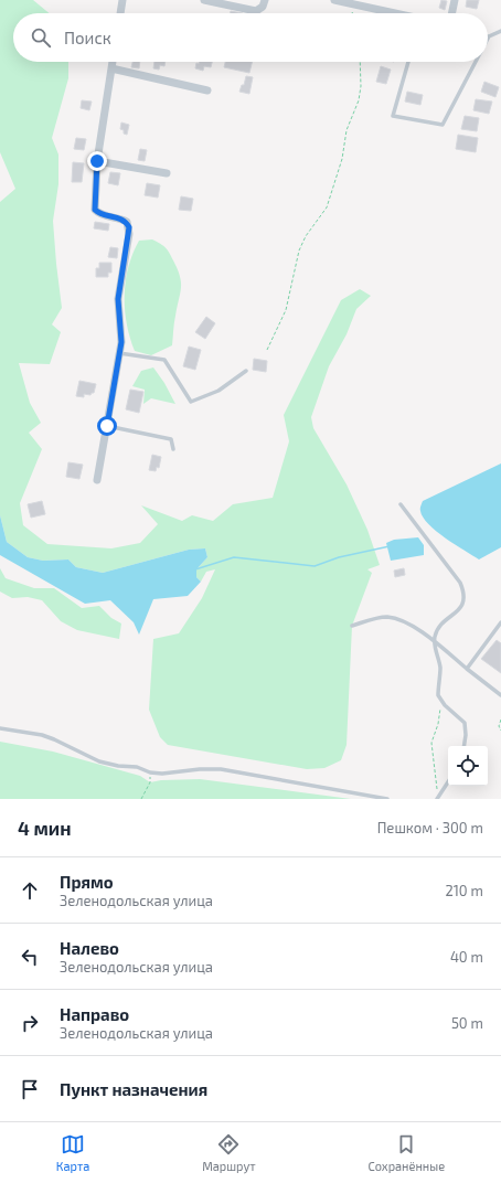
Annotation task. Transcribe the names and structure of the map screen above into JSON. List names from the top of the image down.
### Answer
{
  "page": {
    "search": "Поиск",
    "heading": ["4 мин", "Пешком · 300 m"],
    "list": [
      ["Прямо", "Зеленодольская улица", "210 m"],
      ["Налево", "Зеленодольская улица", "40 m"],
      ["Направо", "Зеленодольская улица", "50 m"],
      "Пункт назначения"
    ],
    "nav": ["Карта", "Маршрут", "Сохранённые"]
  }
}
